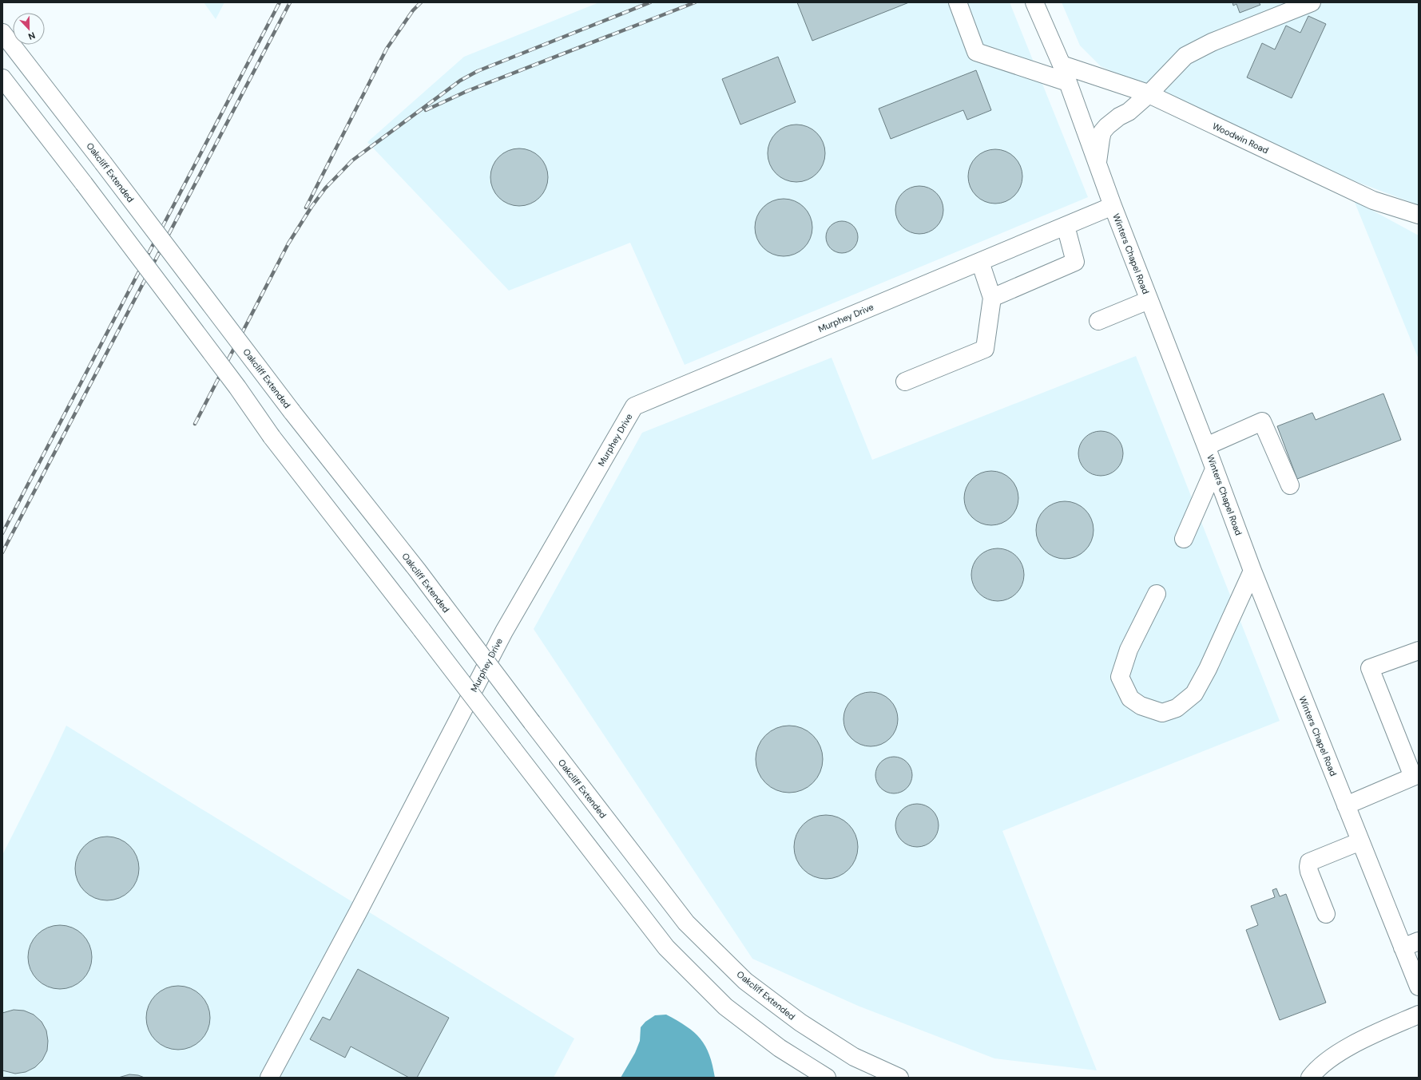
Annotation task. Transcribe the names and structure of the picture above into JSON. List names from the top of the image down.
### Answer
{
  "streets": {
    "main road": [
      "Woodwin Road",
      "Oakcliff Extended",
      "Winters Chapel Road",
      "Murphey Drive"
    ]
  },
  "crossings": [
    ["Woodwin Road", "Winters Chapel Road"],
    ["Winters Chapel Road", "Murphey Drive"]
  ],
  "north": "bottom"
}
